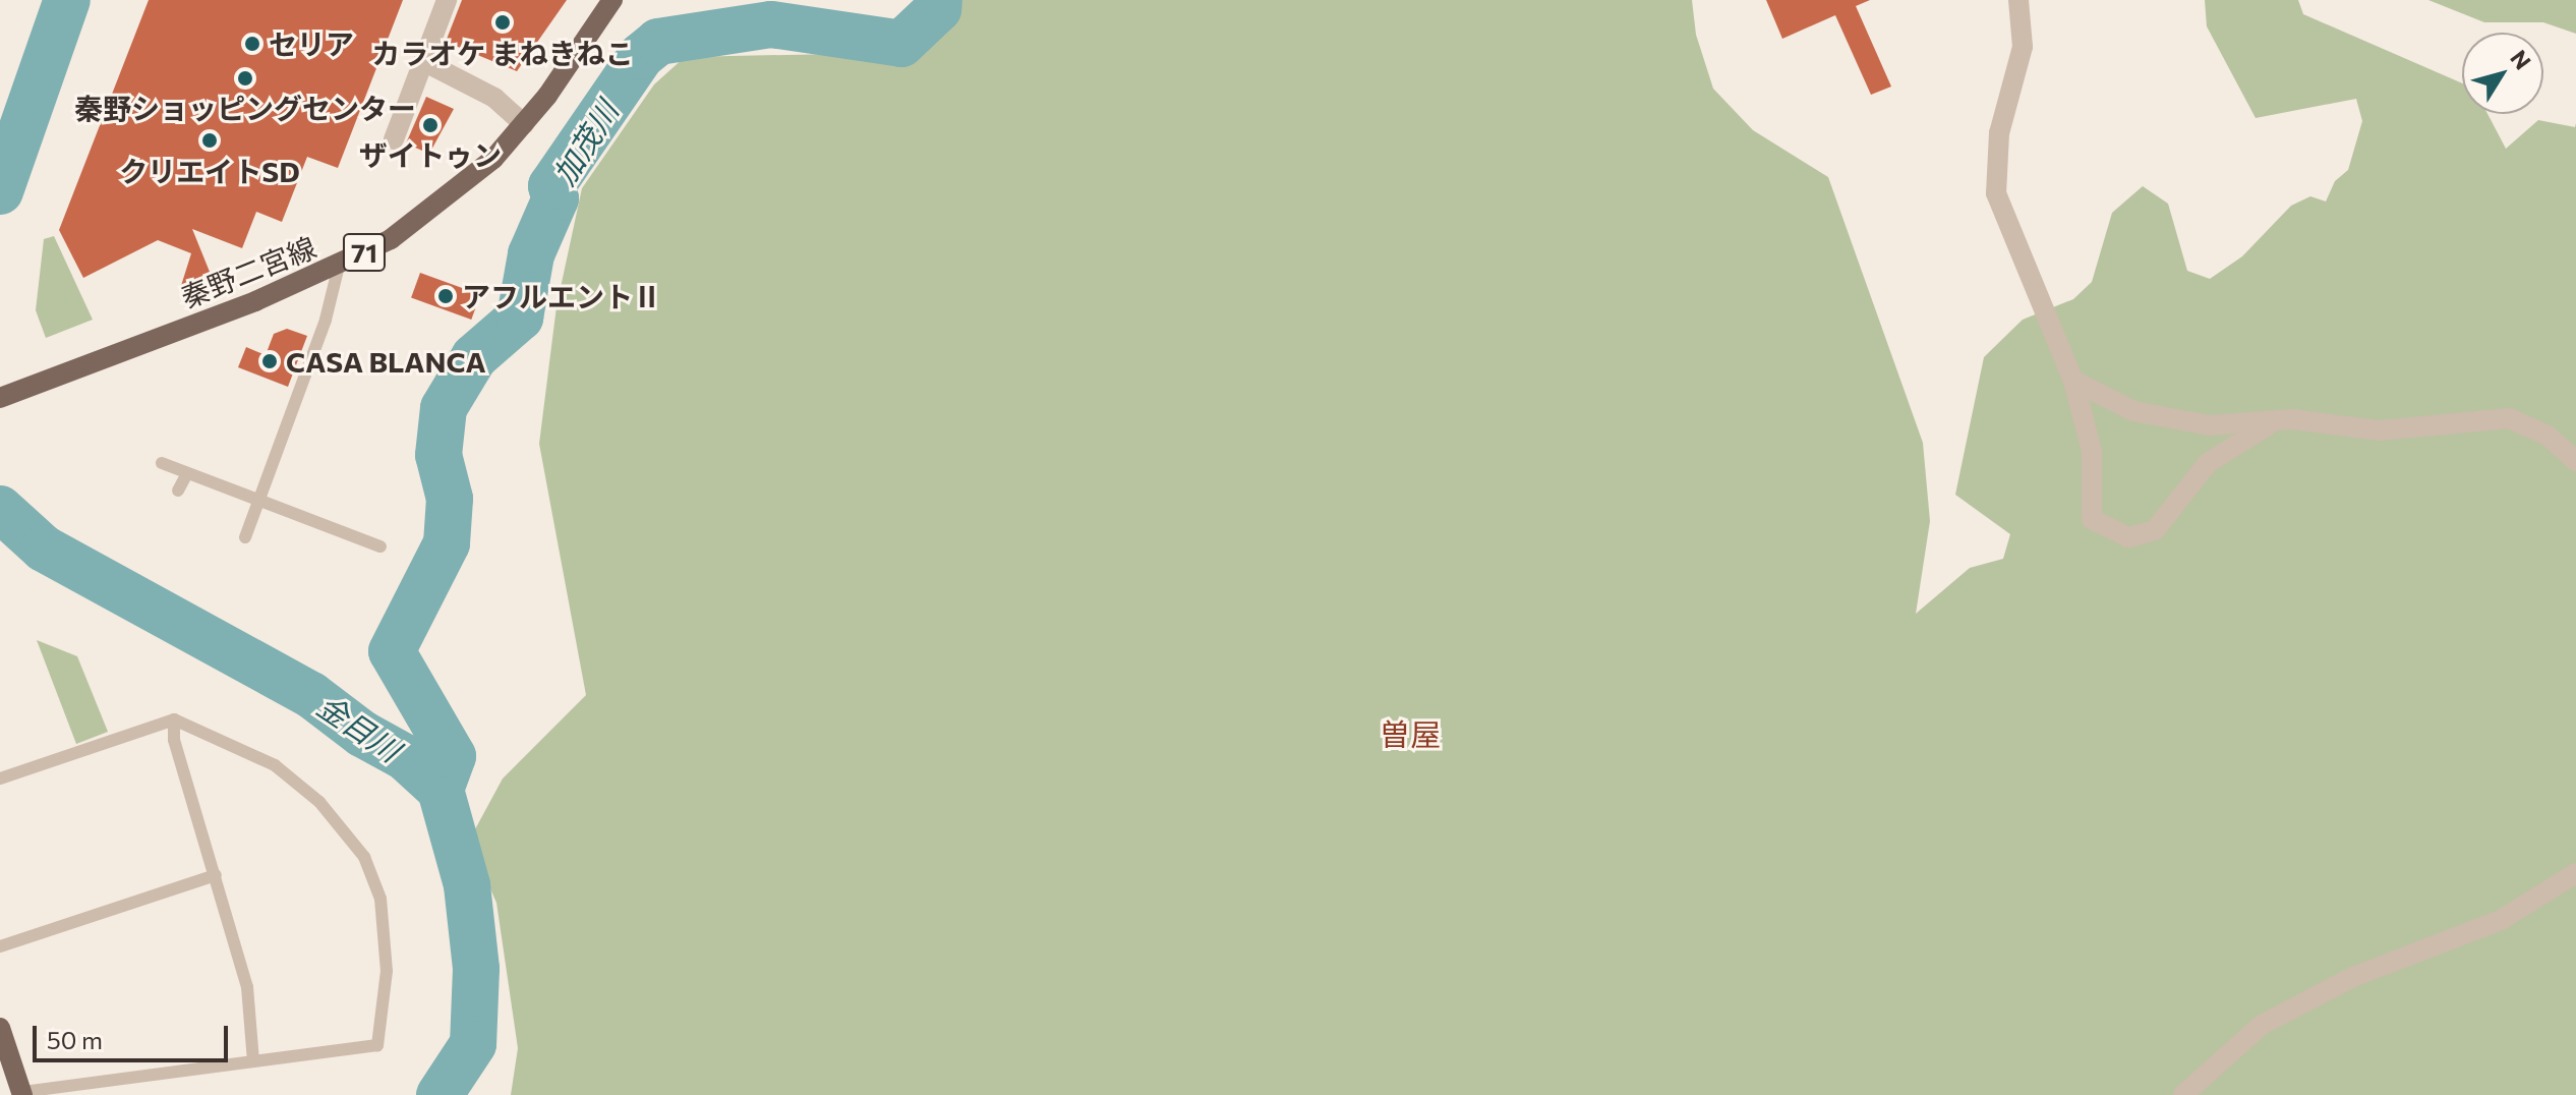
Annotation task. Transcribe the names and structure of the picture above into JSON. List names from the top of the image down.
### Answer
{
  "streets": {
    "main road": ["71", "秦野二宮線"]
  },
  "districts": ["曽屋"],
  "water": ["加茂川", "金目川"],
  "places": [
    "カラオケ まねきねこ",
    "セリア",
    "秦野ショッピングセンター",
    "ザイトゥン",
    "クリエイトSD",
    "アフルエントⅡ",
    "CASA BLANCA"
  ],
  "scale_bar": "50 m",
  "north": "top right"
}
